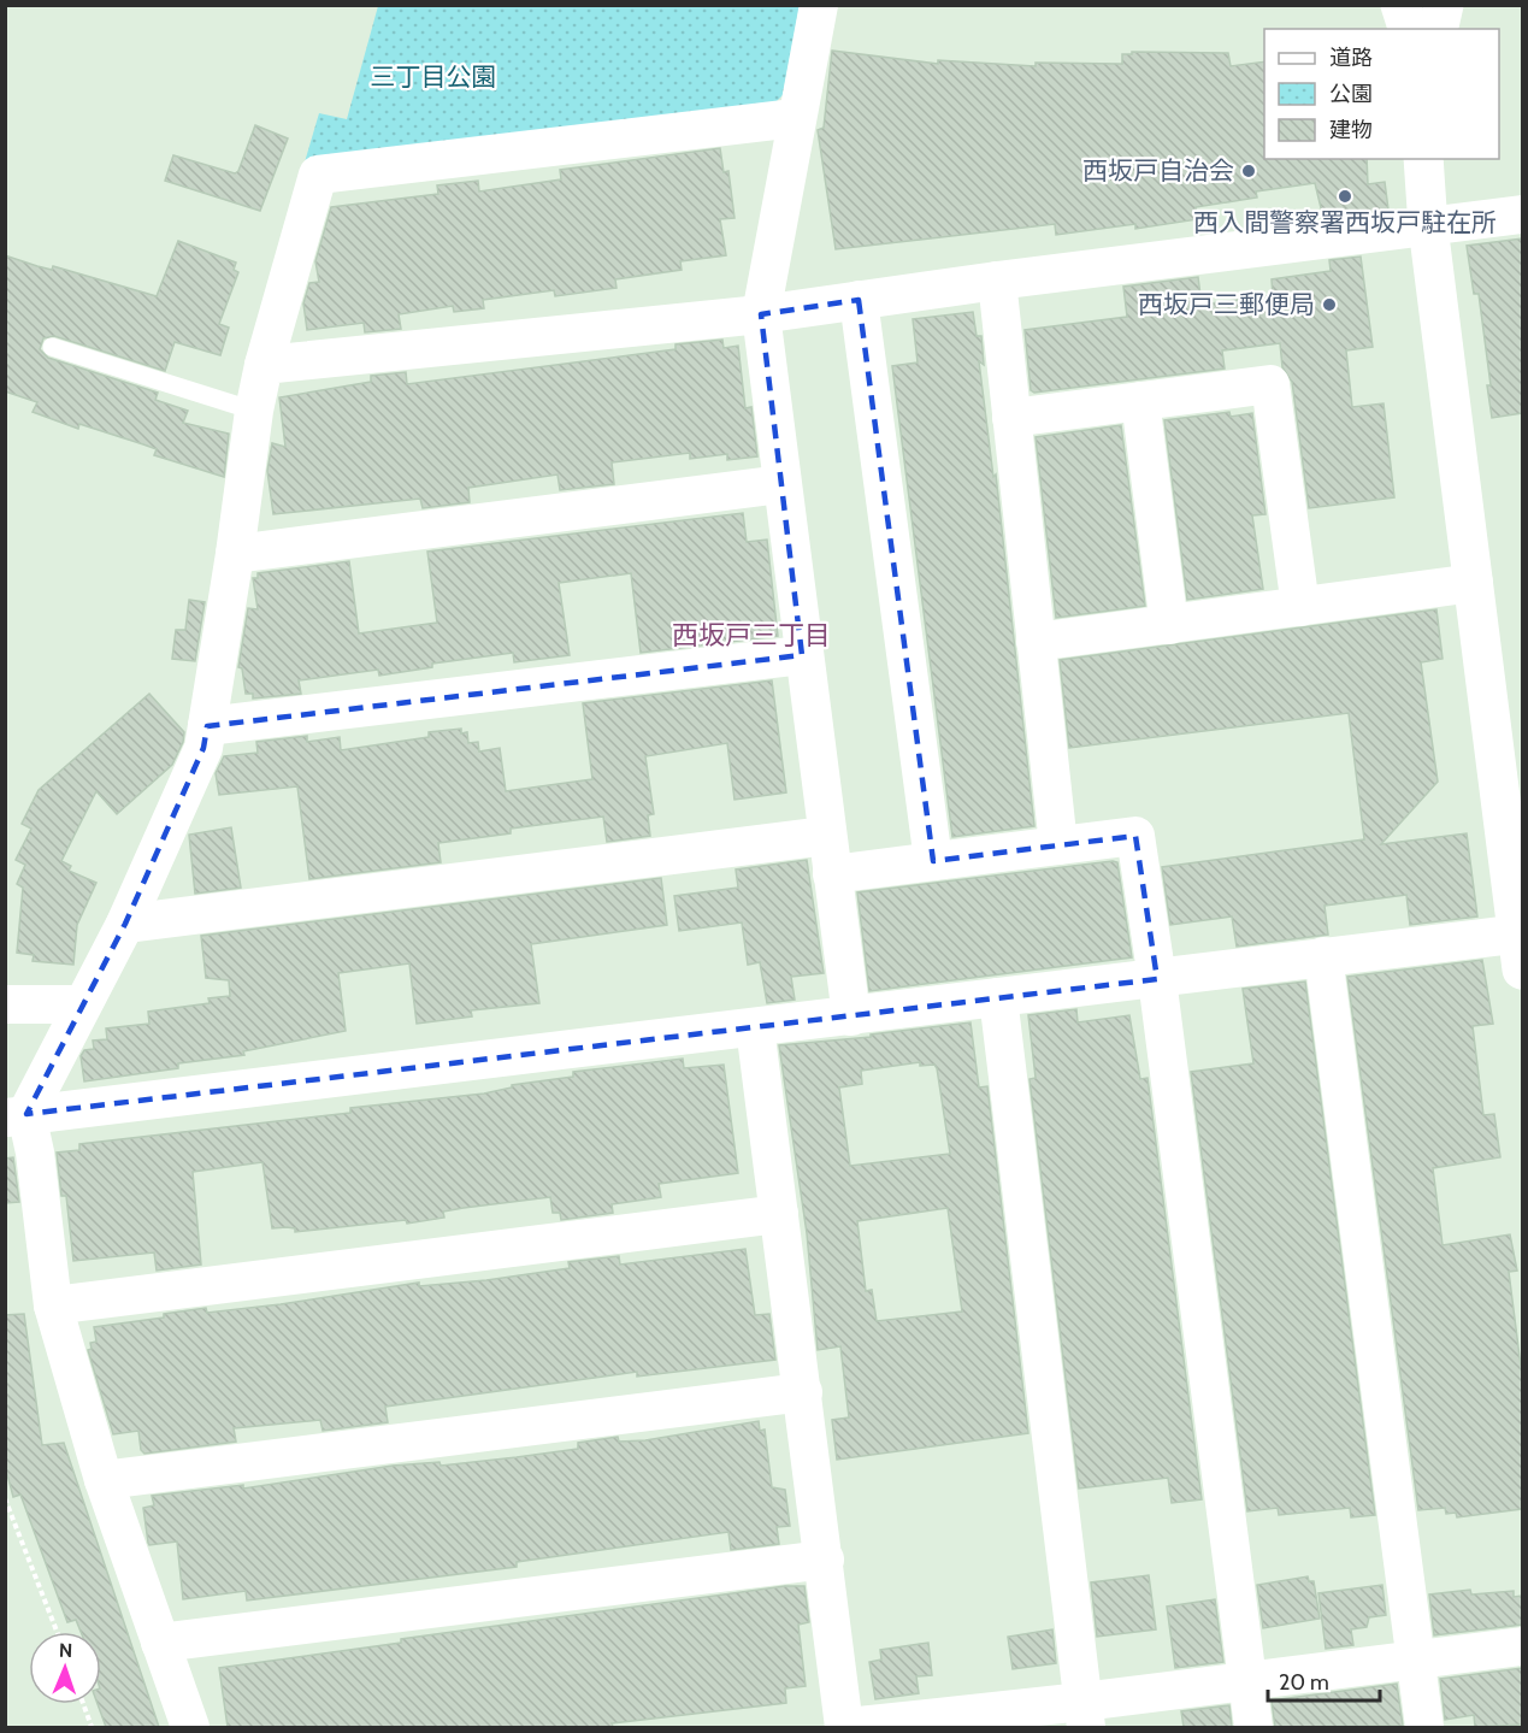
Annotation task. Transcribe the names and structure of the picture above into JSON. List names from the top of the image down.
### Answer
{
  "districts": ["西坂戸三丁目"],
  "parks": ["三丁目公園"],
  "places": ["西坂戸自治会", "西入間警察署西坂戸駐在所", "西坂戸三郵便局"],
  "legend": ["道路", "公園", "建物"],
  "scale_bar": "20 m",
  "north": "top"
}
